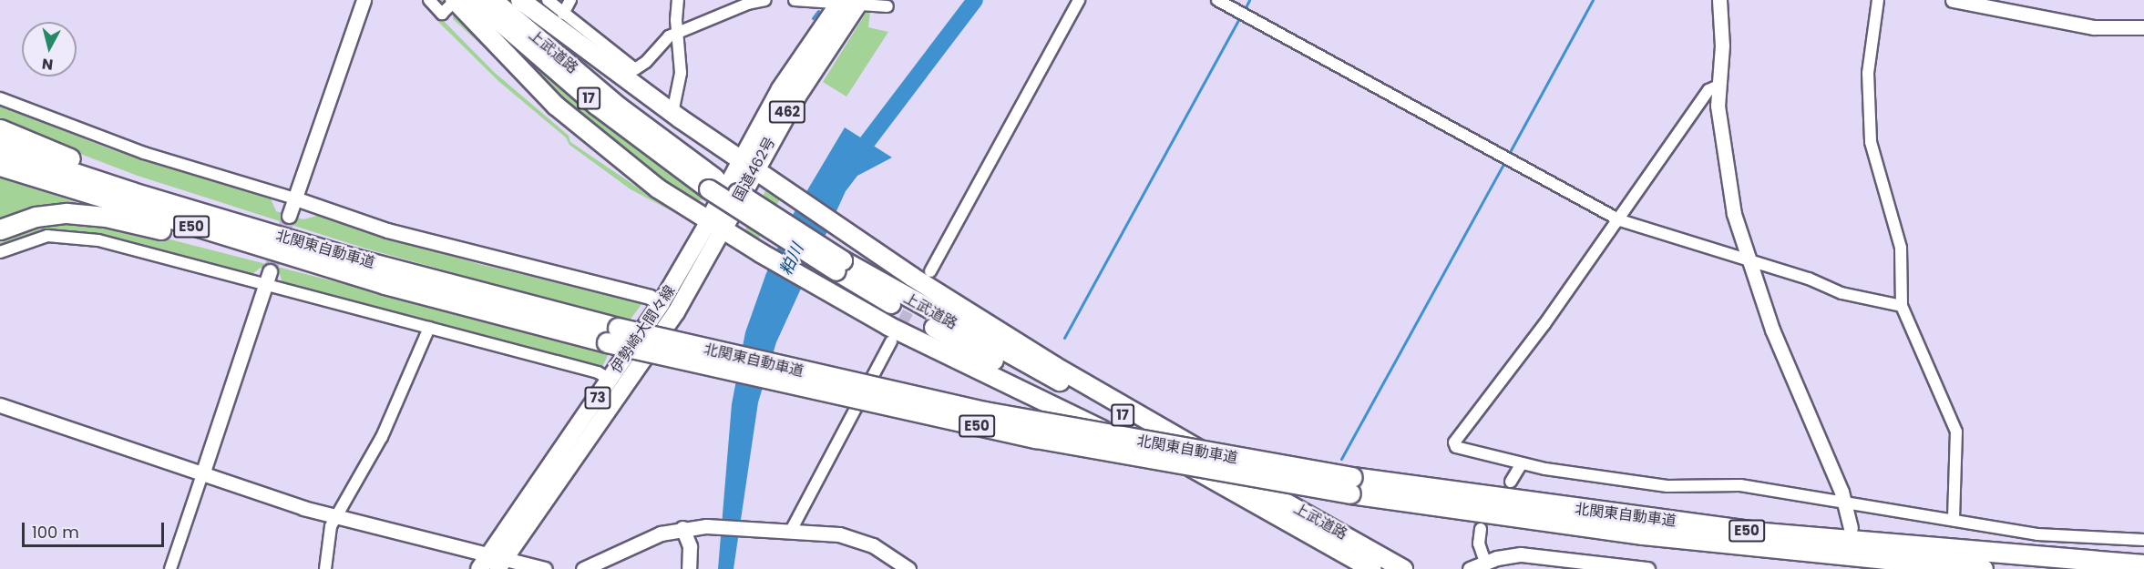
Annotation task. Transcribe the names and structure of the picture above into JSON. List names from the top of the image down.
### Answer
{
  "streets": {
    "highway": [
      "上武道路",
      "17",
      "462",
      "国道462号",
      "E50",
      "北関東自動車道"
    ],
    "main road": ["伊勢崎大間々線", "73"]
  },
  "crossings": [
    ["国道462号", "伊勢崎大間々線"]
  ],
  "water": ["粕川"],
  "scale_bar": "100 m",
  "north": "bottom"
}
